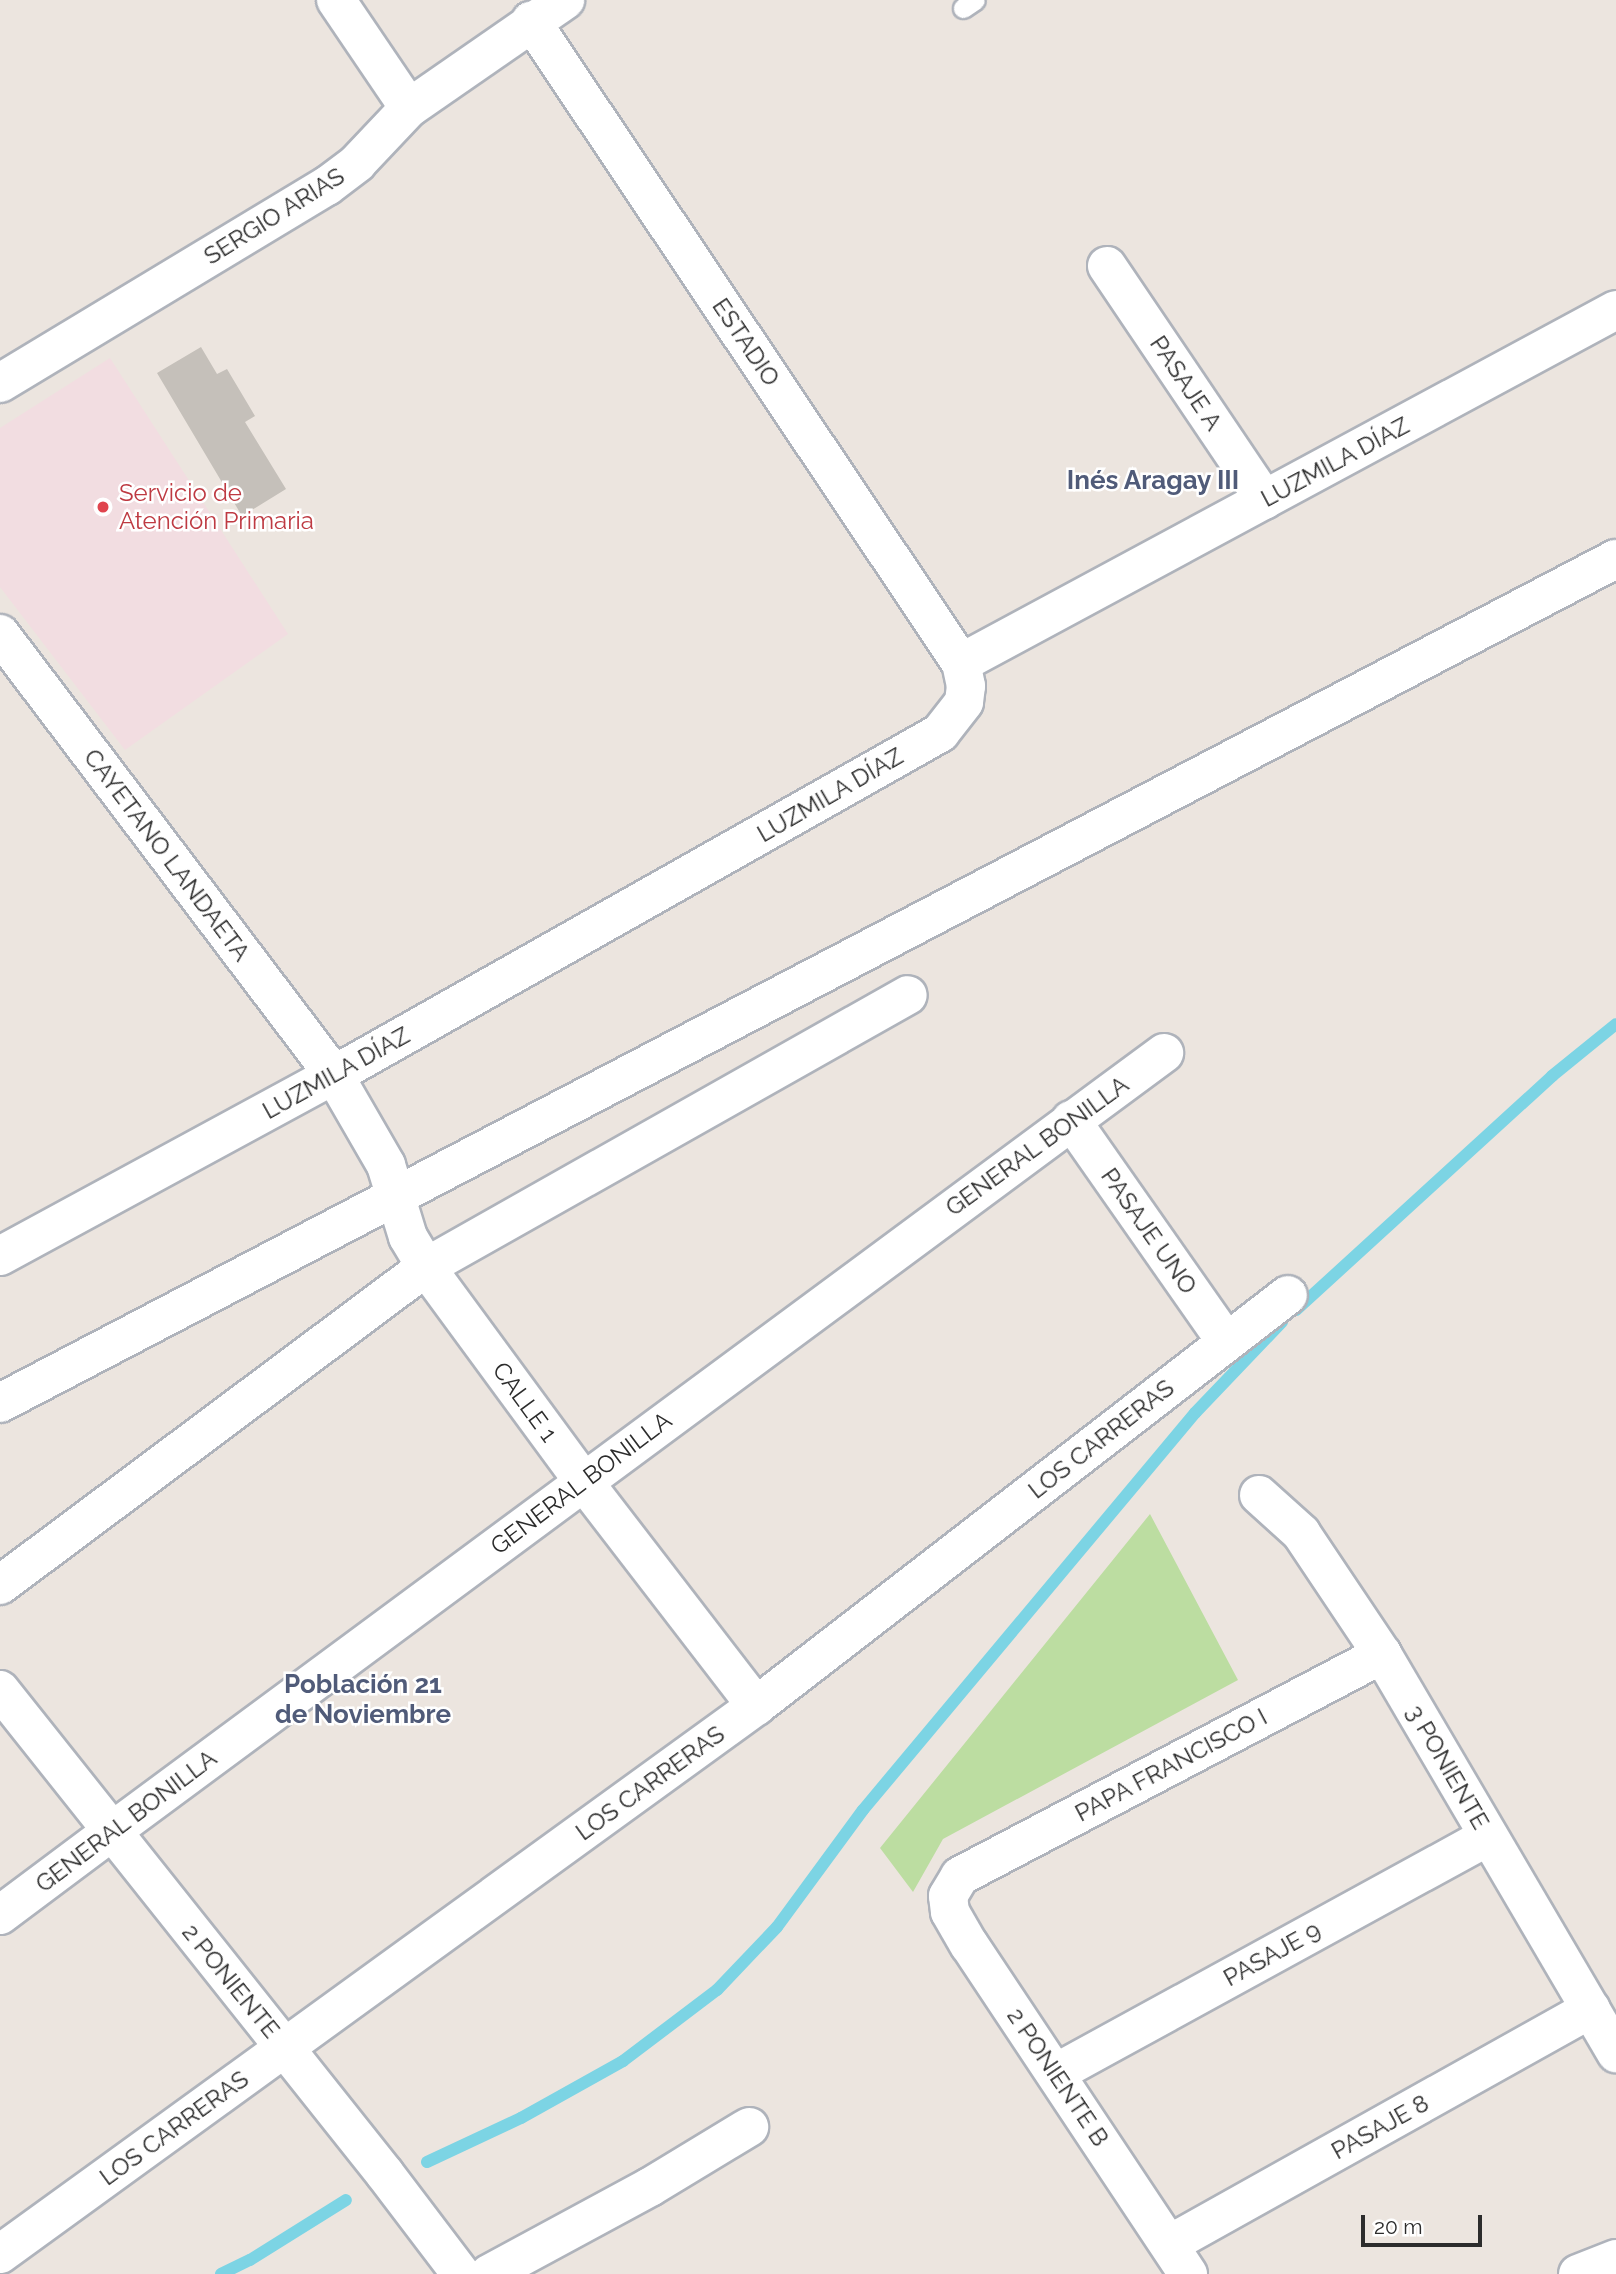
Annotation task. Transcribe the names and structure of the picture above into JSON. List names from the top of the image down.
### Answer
{
  "streets": {
    "street": [
      "SERGIO ARIAS",
      "ESTADIO",
      "PASAJE A",
      "LUZMILA DÍAZ",
      "CAYETANO LANDAETA",
      "GENERAL BONILLA",
      "PASAJE UNO",
      "CALLE 1",
      "LOS CARRERAS",
      "PAPA FRANCISCO I",
      "3 PONIENTE",
      "PASAJE 9",
      "2 PONIENTE",
      "2 PONIENTE B",
      "PASAJE 8"
    ]
  },
  "crossings": [
    ["SERGIO ARIAS", "ESTADIO"],
    ["ESTADIO", "LUZMILA DÍAZ"],
    ["PASAJE A", "LUZMILA DÍAZ"],
    ["LUZMILA DÍAZ", "CAYETANO LANDAETA"],
    ["LUZMILA DÍAZ", "CALLE 1"],
    ["CAYETANO LANDAETA", "CALLE 1"],
    ["GENERAL BONILLA", "PASAJE UNO"],
    ["GENERAL BONILLA", "CALLE 1"],
    ["GENERAL BONILLA", "2 PONIENTE"],
    ["PASAJE UNO", "LOS CARRERAS"],
    ["CALLE 1", "LOS CARRERAS"],
    ["LOS CARRERAS", "2 PONIENTE"],
    ["PAPA FRANCISCO I", "3 PONIENTE"],
    ["PAPA FRANCISCO I", "2 PONIENTE B"],
    ["3 PONIENTE", "PASAJE 9"],
    ["3 PONIENTE", "PASAJE 8"],
    ["PASAJE 9", "2 PONIENTE B"],
    ["2 PONIENTE B", "PASAJE 8"]
  ],
  "districts": ["Inés Aragay III", "Población 21 de Noviembre"],
  "places": ["Servicio de Atención Primaria"],
  "scale_bar": "20 m"
}
